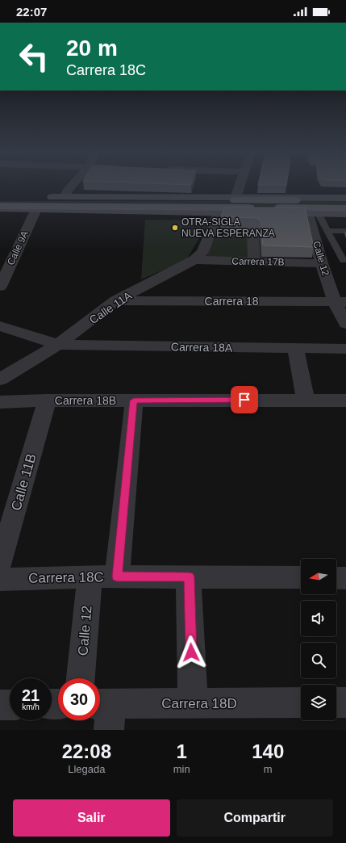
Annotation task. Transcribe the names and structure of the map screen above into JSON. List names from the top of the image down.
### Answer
{
  "streets": {
    "street": [
      "Calle 9A",
      "Calle 12",
      "Carrera 17B",
      "Carrera 18",
      "Calle 11A",
      "Carrera 18A",
      "Carrera 18B",
      "Calle 11B",
      "Carrera 18C",
      "Carrera 18D"
    ]
  },
  "crossings": [
    ["Calle 12", "Carrera 17B"],
    ["Calle 12", "Carrera 18"],
    ["Calle 12", "Carrera 18C"],
    ["Carrera 17B", "Calle 11A"],
    ["Carrera 18", "Calle 11A"],
    ["Calle 11A", "Carrera 18A"],
    ["Carrera 18B", "Calle 11B"]
  ],
  "places": ["OTRA-SIGLA NUEVA ESPERANZA"],
  "north": "left",
  "page": {
    "status": "22:07",
    "turn": ["20 m", "Carrera 18C"],
    "speed": "21 km/h",
    "limit": "30",
    "eta": [
      "22:08",
      "Llegada",
      "1",
      "min",
      "140",
      "m"
    ],
    "buttons": ["Salir", "Compartir"]
  }
}
